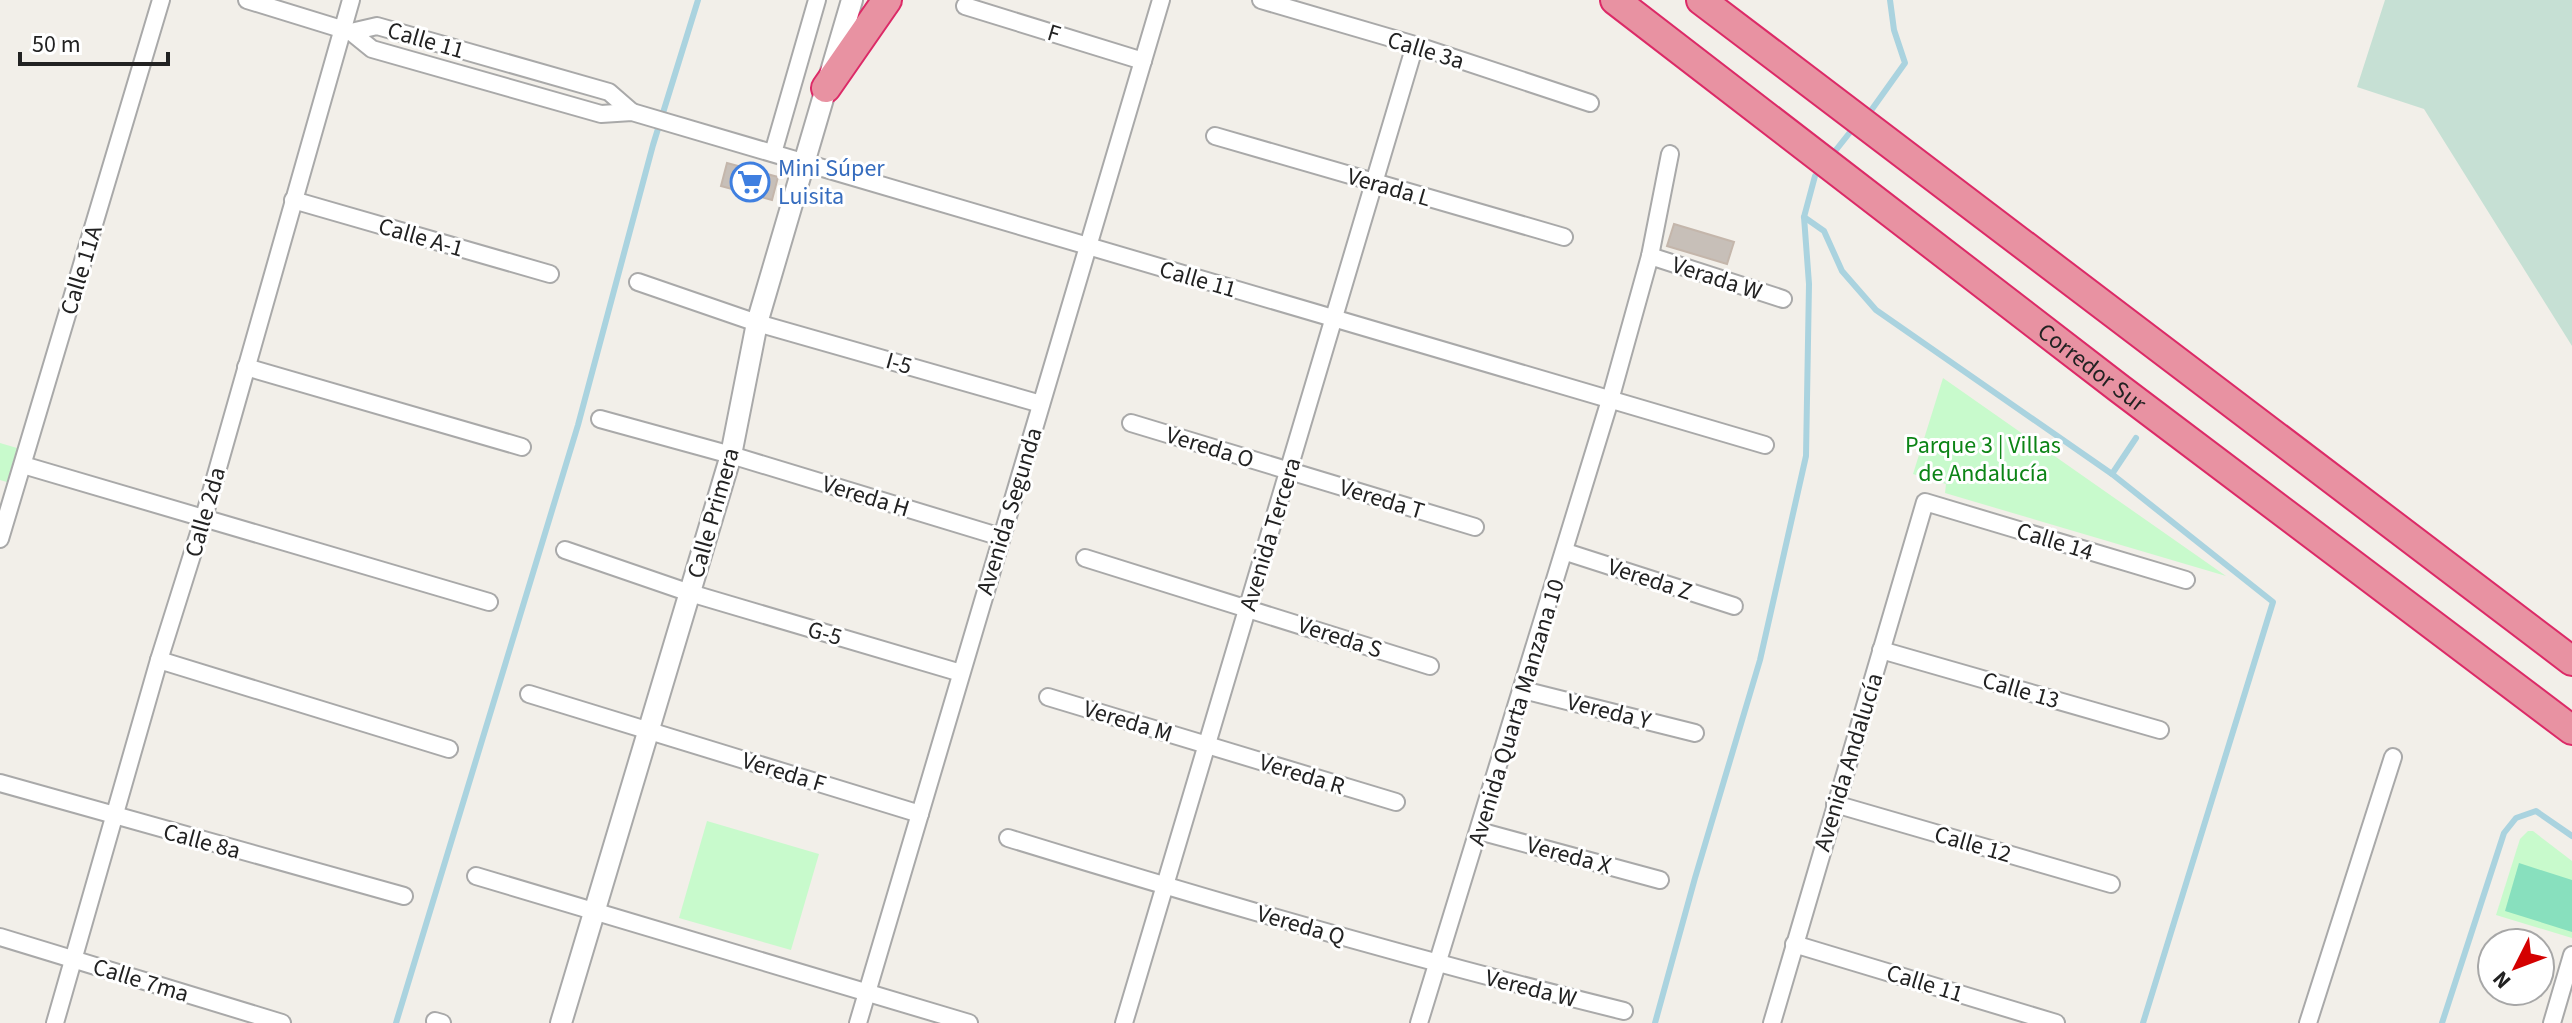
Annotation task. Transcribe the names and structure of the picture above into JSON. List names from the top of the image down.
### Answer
{
  "streets": {
    "highway": ["Corredor Sur"],
    "street": [
      "F",
      "Calle 11",
      "Calle 3a",
      "Verada L",
      "Calle A-1",
      "Calle 11A",
      "Verada W",
      "I-5",
      "Vereda O",
      "Vereda H",
      "Vereda T",
      "Avenida Segunda",
      "Calle 2da",
      "Calle Primera",
      "Avenida Tercera",
      "Calle 14",
      "Vereda Z",
      "G-5",
      "Vereda S",
      "Calle 13",
      "Vereda Y",
      "Avenida Quarta Manzana 10",
      "Vereda M",
      "Avenida Andalucía",
      "Vereda F",
      "Vereda R",
      "Calle 8a",
      "Calle 12",
      "Vereda X",
      "Vereda Q",
      "Calle 7ma",
      "Vereda W"
    ]
  },
  "crossings": [
    ["F", "Avenida Segunda"],
    ["Calle 11", "Avenida Segunda"],
    ["Calle 11", "Calle 2da"],
    ["Calle 11", "Calle Primera"],
    ["Calle 11", "Avenida Tercera"],
    ["Calle 11", "Avenida Quarta Manzana 10"],
    ["Calle 11", "Avenida Andalucía"],
    ["Calle 3a", "Avenida Tercera"],
    ["Verada L", "Avenida Tercera"],
    ["Calle A-1", "Calle 2da"],
    ["Verada W", "Avenida Quarta Manzana 10"],
    ["I-5", "Avenida Segunda"],
    ["I-5", "Calle Primera"],
    ["Vereda O", "Vereda T"],
    ["Vereda O", "Avenida Tercera"],
    ["Vereda H", "Avenida Segunda"],
    ["Vereda H", "Calle Primera"],
    ["Vereda T", "Avenida Tercera"],
    ["Avenida Segunda", "G-5"],
    ["Avenida Segunda", "Vereda F"],
    ["Calle 2da", "Calle 8a"],
    ["Calle 2da", "Calle 7ma"],
    ["Calle Primera", "G-5"],
    ["Calle Primera", "Vereda F"],
    ["Avenida Tercera", "Vereda S"],
    ["Avenida Tercera", "Vereda M"],
    ["Avenida Tercera", "Vereda R"],
    ["Avenida Tercera", "Vereda Q"],
    ["Calle 14", "Avenida Andalucía"],
    ["Vereda Z", "Avenida Quarta Manzana 10"],
    ["Calle 13", "Avenida Andalucía"],
    ["Vereda Y", "Avenida Quarta Manzana 10"],
    ["Avenida Quarta Manzana 10", "Vereda X"],
    ["Avenida Quarta Manzana 10", "Vereda Q"],
    ["Avenida Quarta Manzana 10", "Vereda W"],
    ["Vereda M", "Vereda R"],
    ["Avenida Andalucía", "Calle 12"],
    ["Vereda Q", "Vereda W"]
  ],
  "parks": ["Parque 3 | Villas de Andalucía"],
  "places": {
    "supermarket": ["Mini Súper Luisita"]
  },
  "scale_bar": "50 m",
  "north": "bottom left"
}
